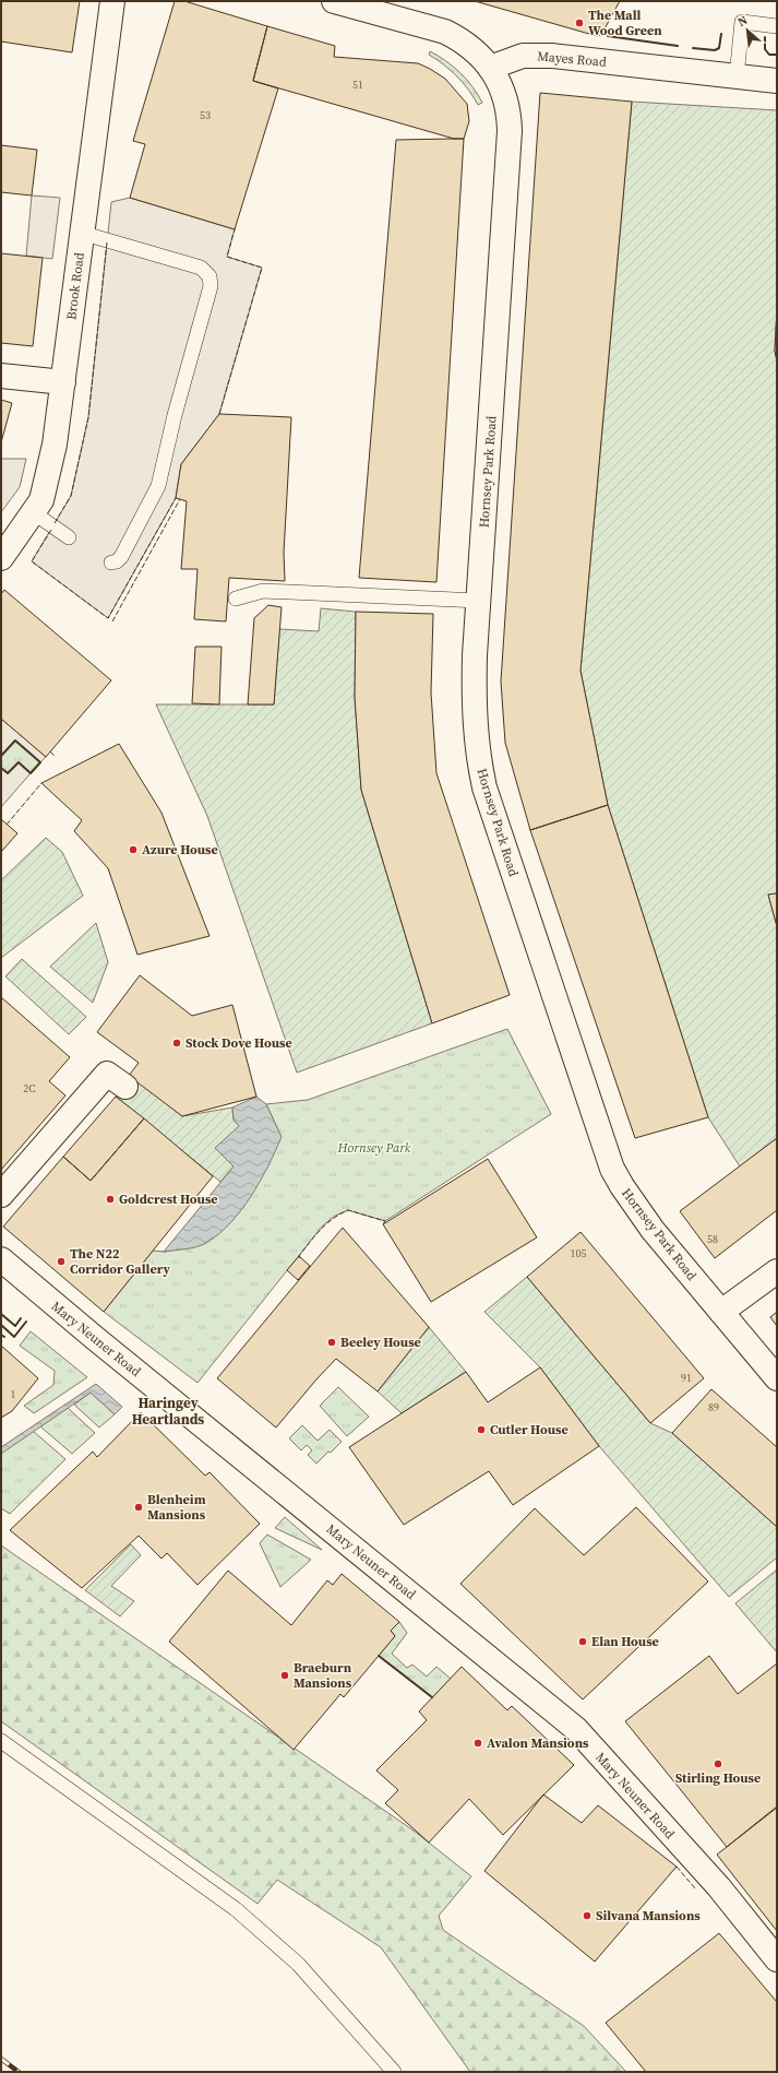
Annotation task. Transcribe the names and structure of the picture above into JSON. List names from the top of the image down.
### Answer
{
  "streets": {
    "street": [
      "Mayes Road",
      "Brook Road",
      "Hornsey Park Road",
      "Mary Neuner Road"
    ]
  },
  "crossings": [
    ["Mayes Road", "Hornsey Park Road"]
  ],
  "districts": ["Haringey Heartlands"],
  "parks": ["Hornsey Park"],
  "places": [
    "The Mall Wood Green",
    "Azure House",
    "Stock Dove House",
    "Goldcrest House",
    "The N22 Corridor Gallery",
    "Beeley House",
    "Cutler House",
    "Blenheim Mansions",
    "Elan House",
    "Braeburn Mansions",
    "Avalon Mansions",
    "Stirling House",
    "Silvana Mansions"
  ],
  "house_numbers": [
    "51",
    "53",
    "2C",
    "58",
    "105",
    "91",
    "1",
    "89"
  ],
  "north": "top left"
}
